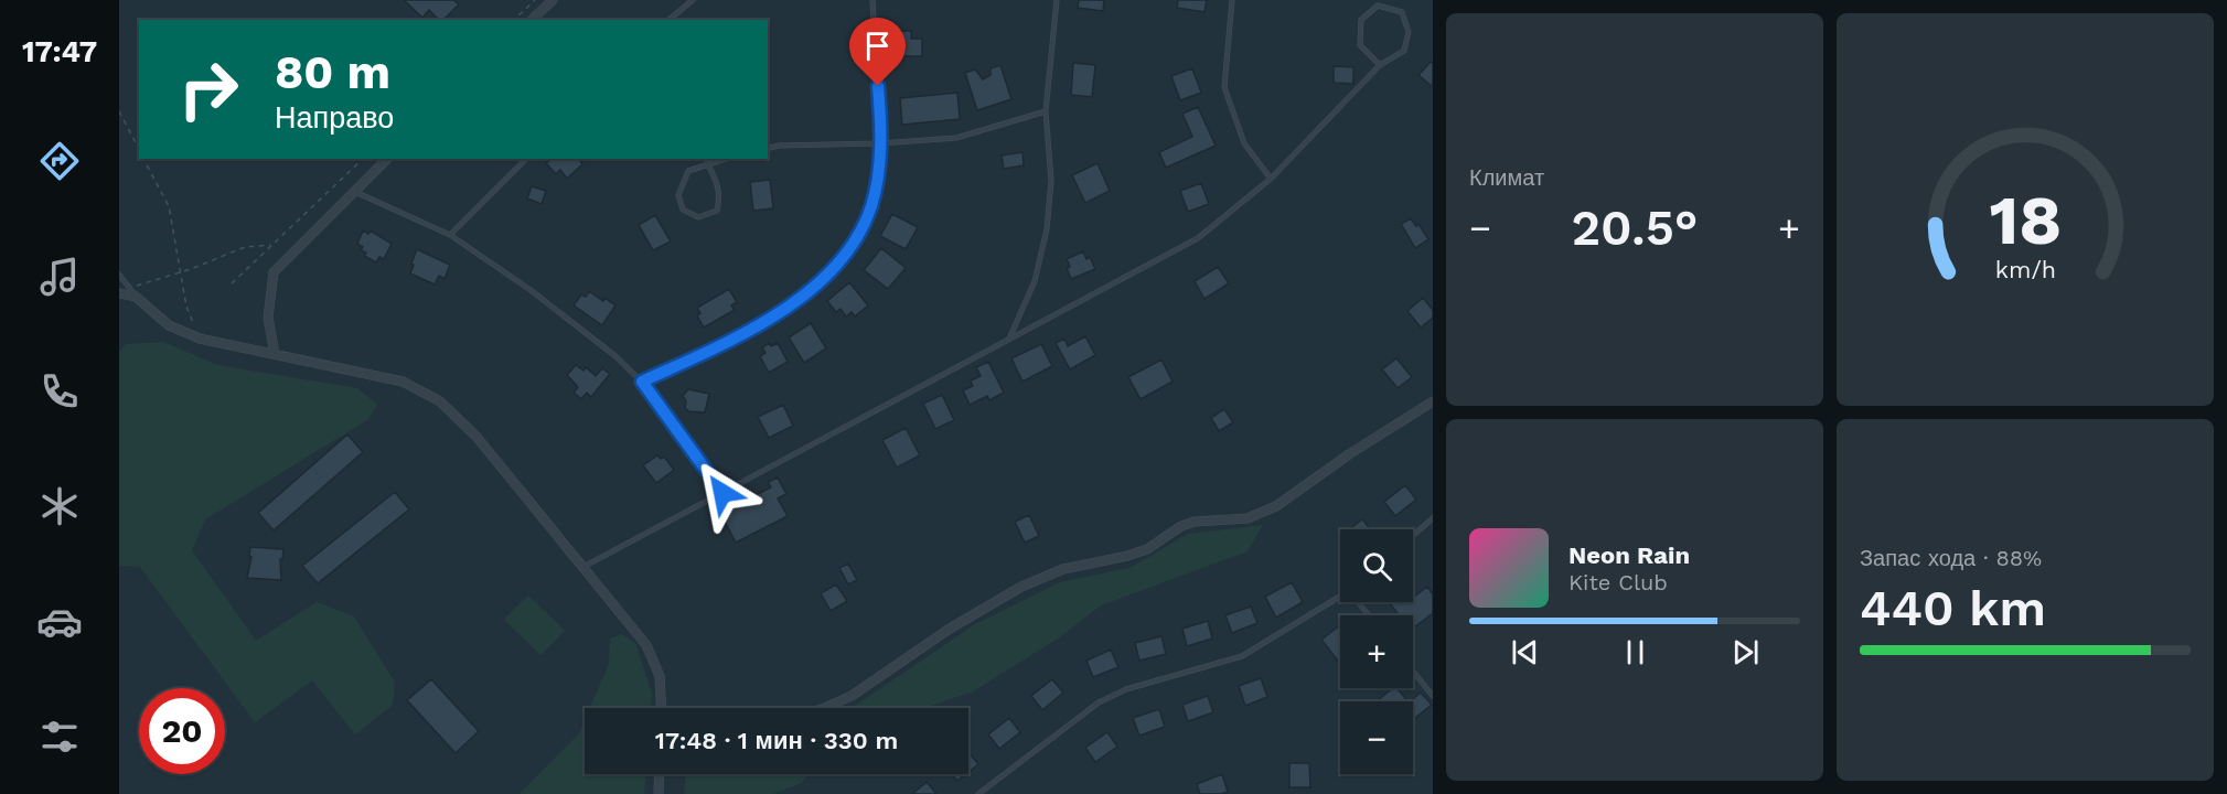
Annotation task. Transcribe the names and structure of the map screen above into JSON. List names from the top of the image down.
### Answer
{
  "page": {
    "tabs": "17:47",
    "tile": [
      "Климат",
      ["Запас хода · 88%", "440 km"]
    ],
    "turn": ["80 m", "Направо"],
    "heat": ["−", "20.5°", "+"],
    "song": ["Neon Rain", "Kite Club"],
    "map_buttons": ["+", "−"],
    "limit": "20",
    "trip": "17:48 · 1 мин · 330 m",
    "gauge": ["18", "km/h"]
  }
}
